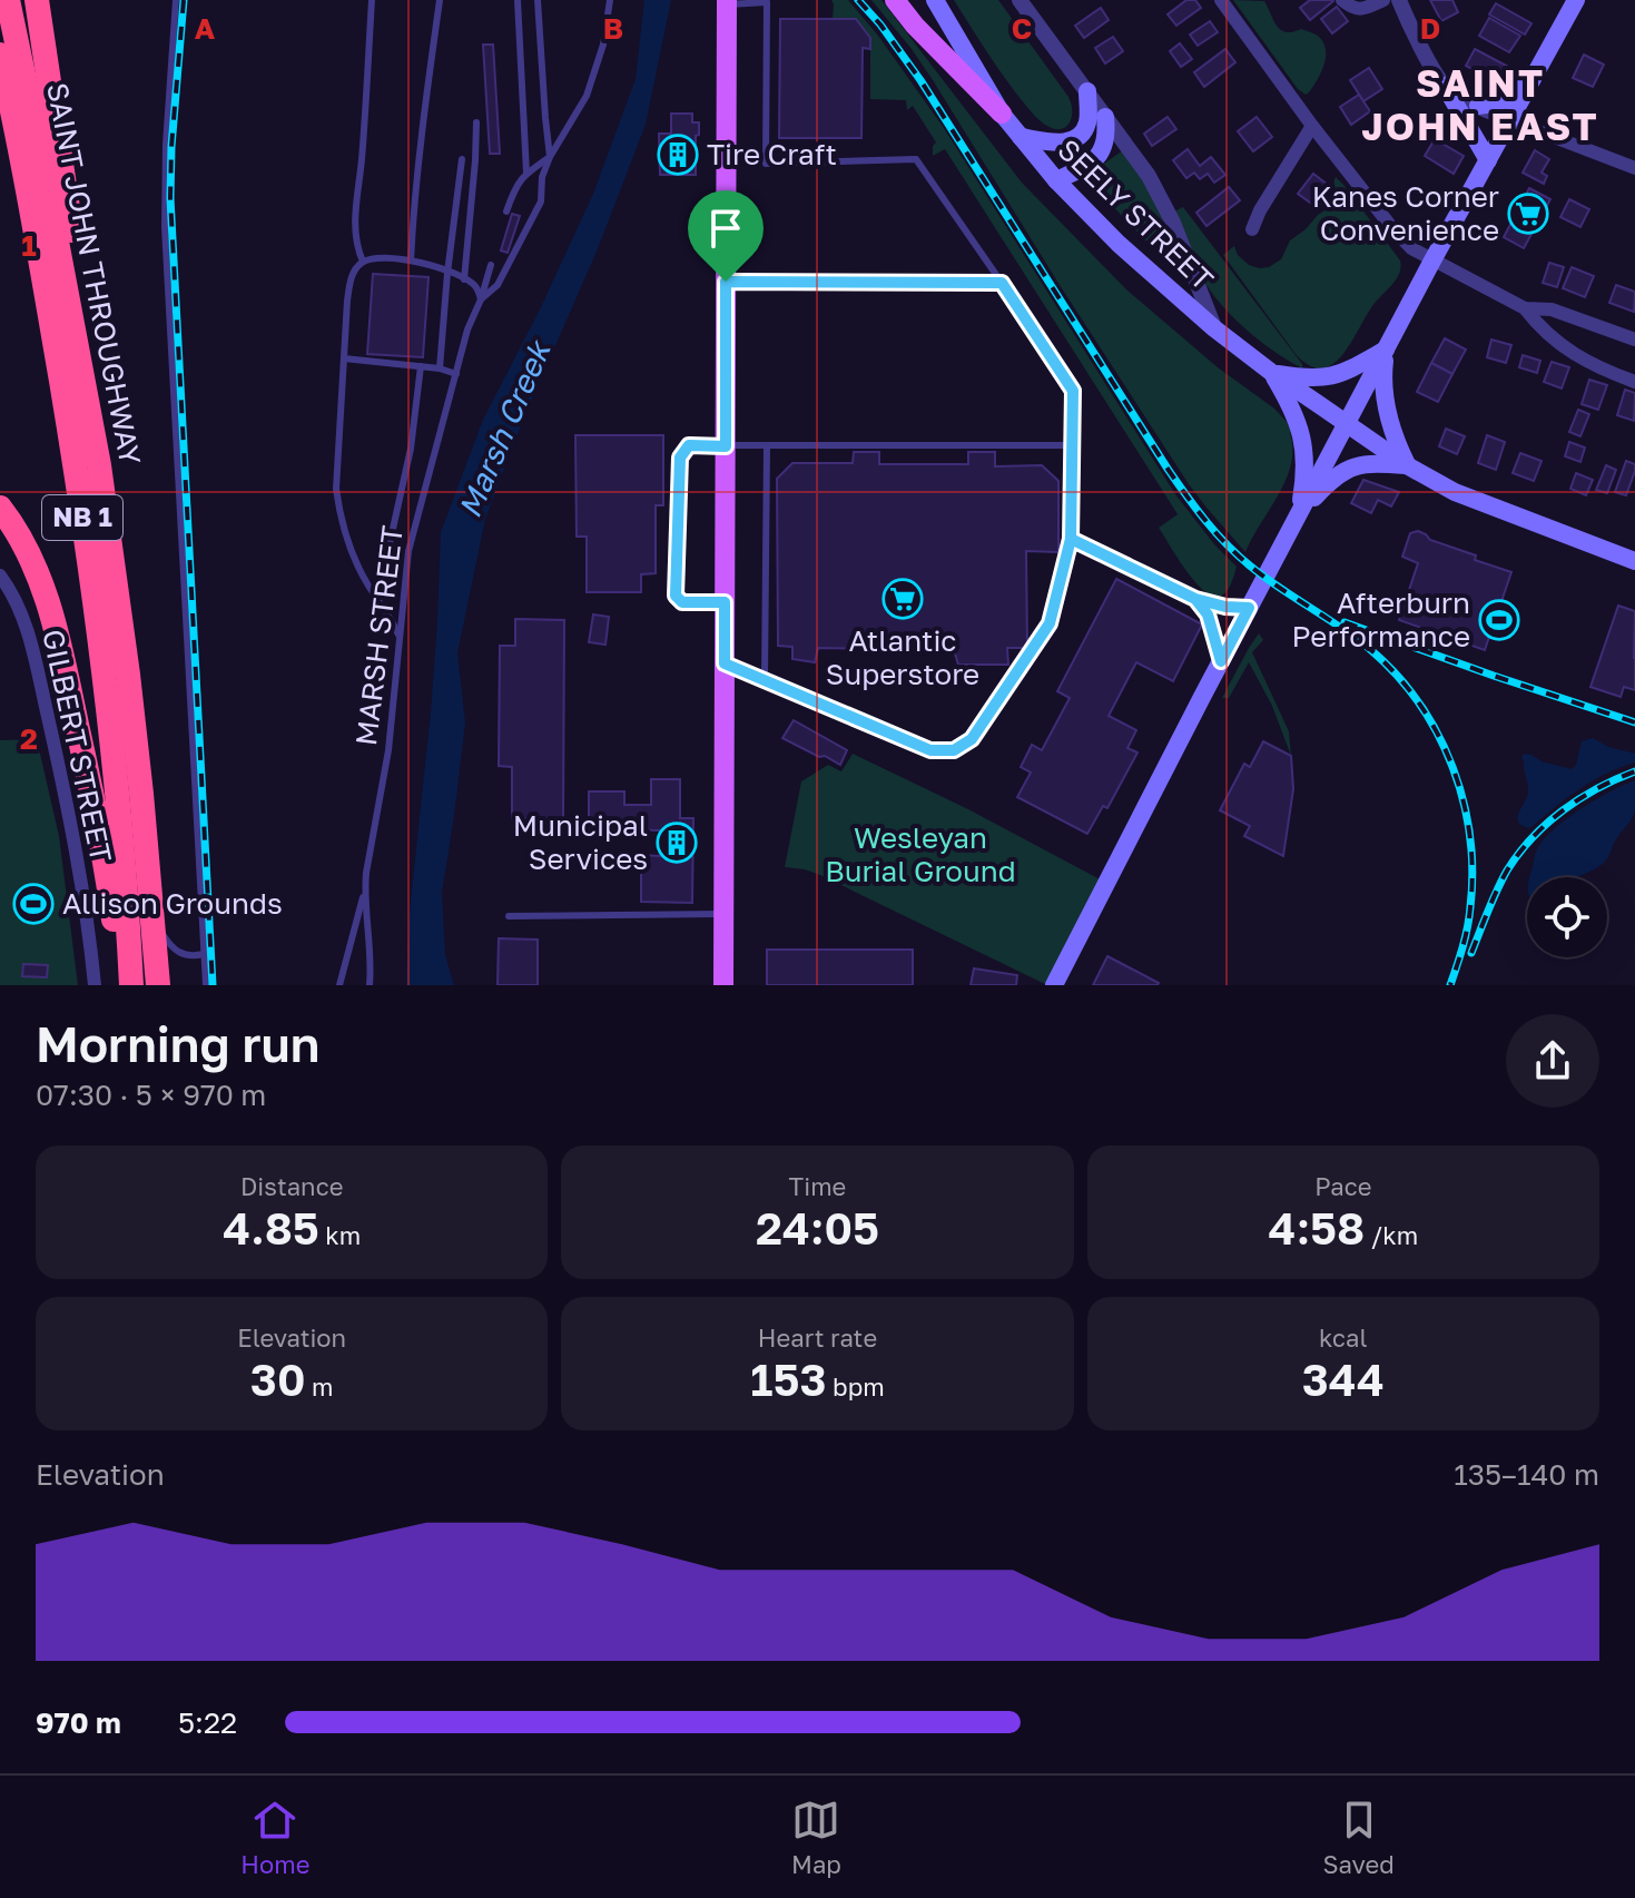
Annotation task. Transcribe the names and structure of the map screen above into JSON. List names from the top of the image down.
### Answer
{
  "streets": {
    "highway": ["SAINT JOHN THROUGHWAY", "NB 1"],
    "main road": ["SEELY STREET"],
    "street": ["GILBERT STREET"],
    "lane": ["MARSH STREET"]
  },
  "districts": ["SAINT JOHN EAST"],
  "water": ["Marsh Creek"],
  "parks": ["Wesleyan Burial Ground"],
  "places": {
    "building": ["Tire Craft", "Municipal Services"],
    "supermarket": ["Kanes Corner Convenience", "Atlantic Superstore"],
    "sports": ["Afterburn Performance", "Allison Grounds"]
  },
  "page": {
    "heading": ["Morning run", "07:30 · 5 × 970 m"],
    "stats": [
      ["Distance", "4.85 km"],
      ["Time", "24:05"],
      ["Pace", "4:58 /km"],
      ["Elevation", "30 m"],
      ["Heart rate", "153 bpm"],
      ["kcal", "344"]
    ],
    "chart": ["Elevation", "135–140 m"],
    "list": [
      {
        "name": "970 m",
        "note": "5:22"
      }
    ],
    "tabs": ["Home", "Map", "Saved"]
  },
  "grid": {
    "columns": [
      "A",
      "B",
      "C",
      "D"
    ],
    "rows": ["1", "2"]
  }
}
